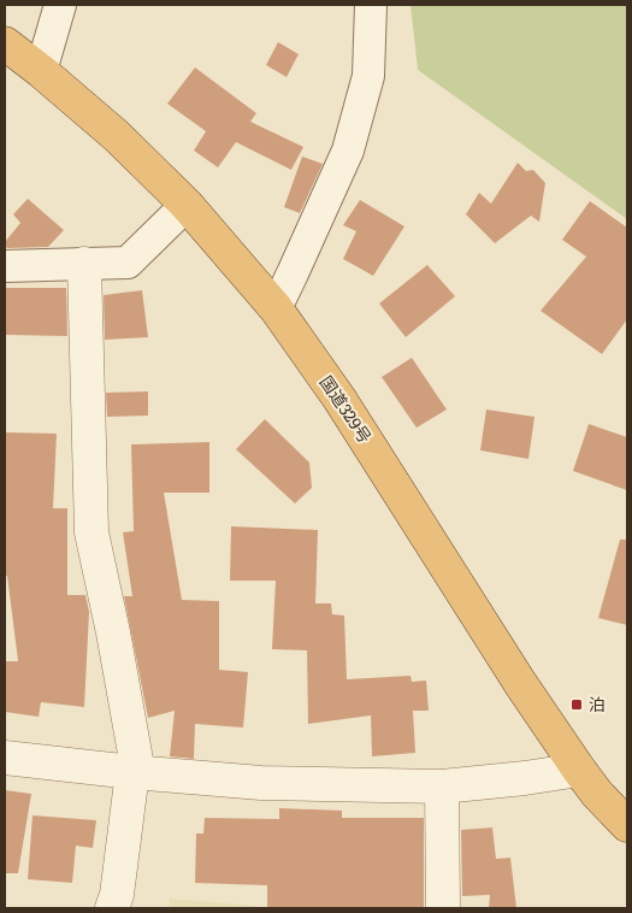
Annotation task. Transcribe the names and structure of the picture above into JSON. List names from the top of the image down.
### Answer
{
  "streets": {
    "highway": ["国道329号"]
  },
  "places": {
    "transit": ["泊"]
  }
}
